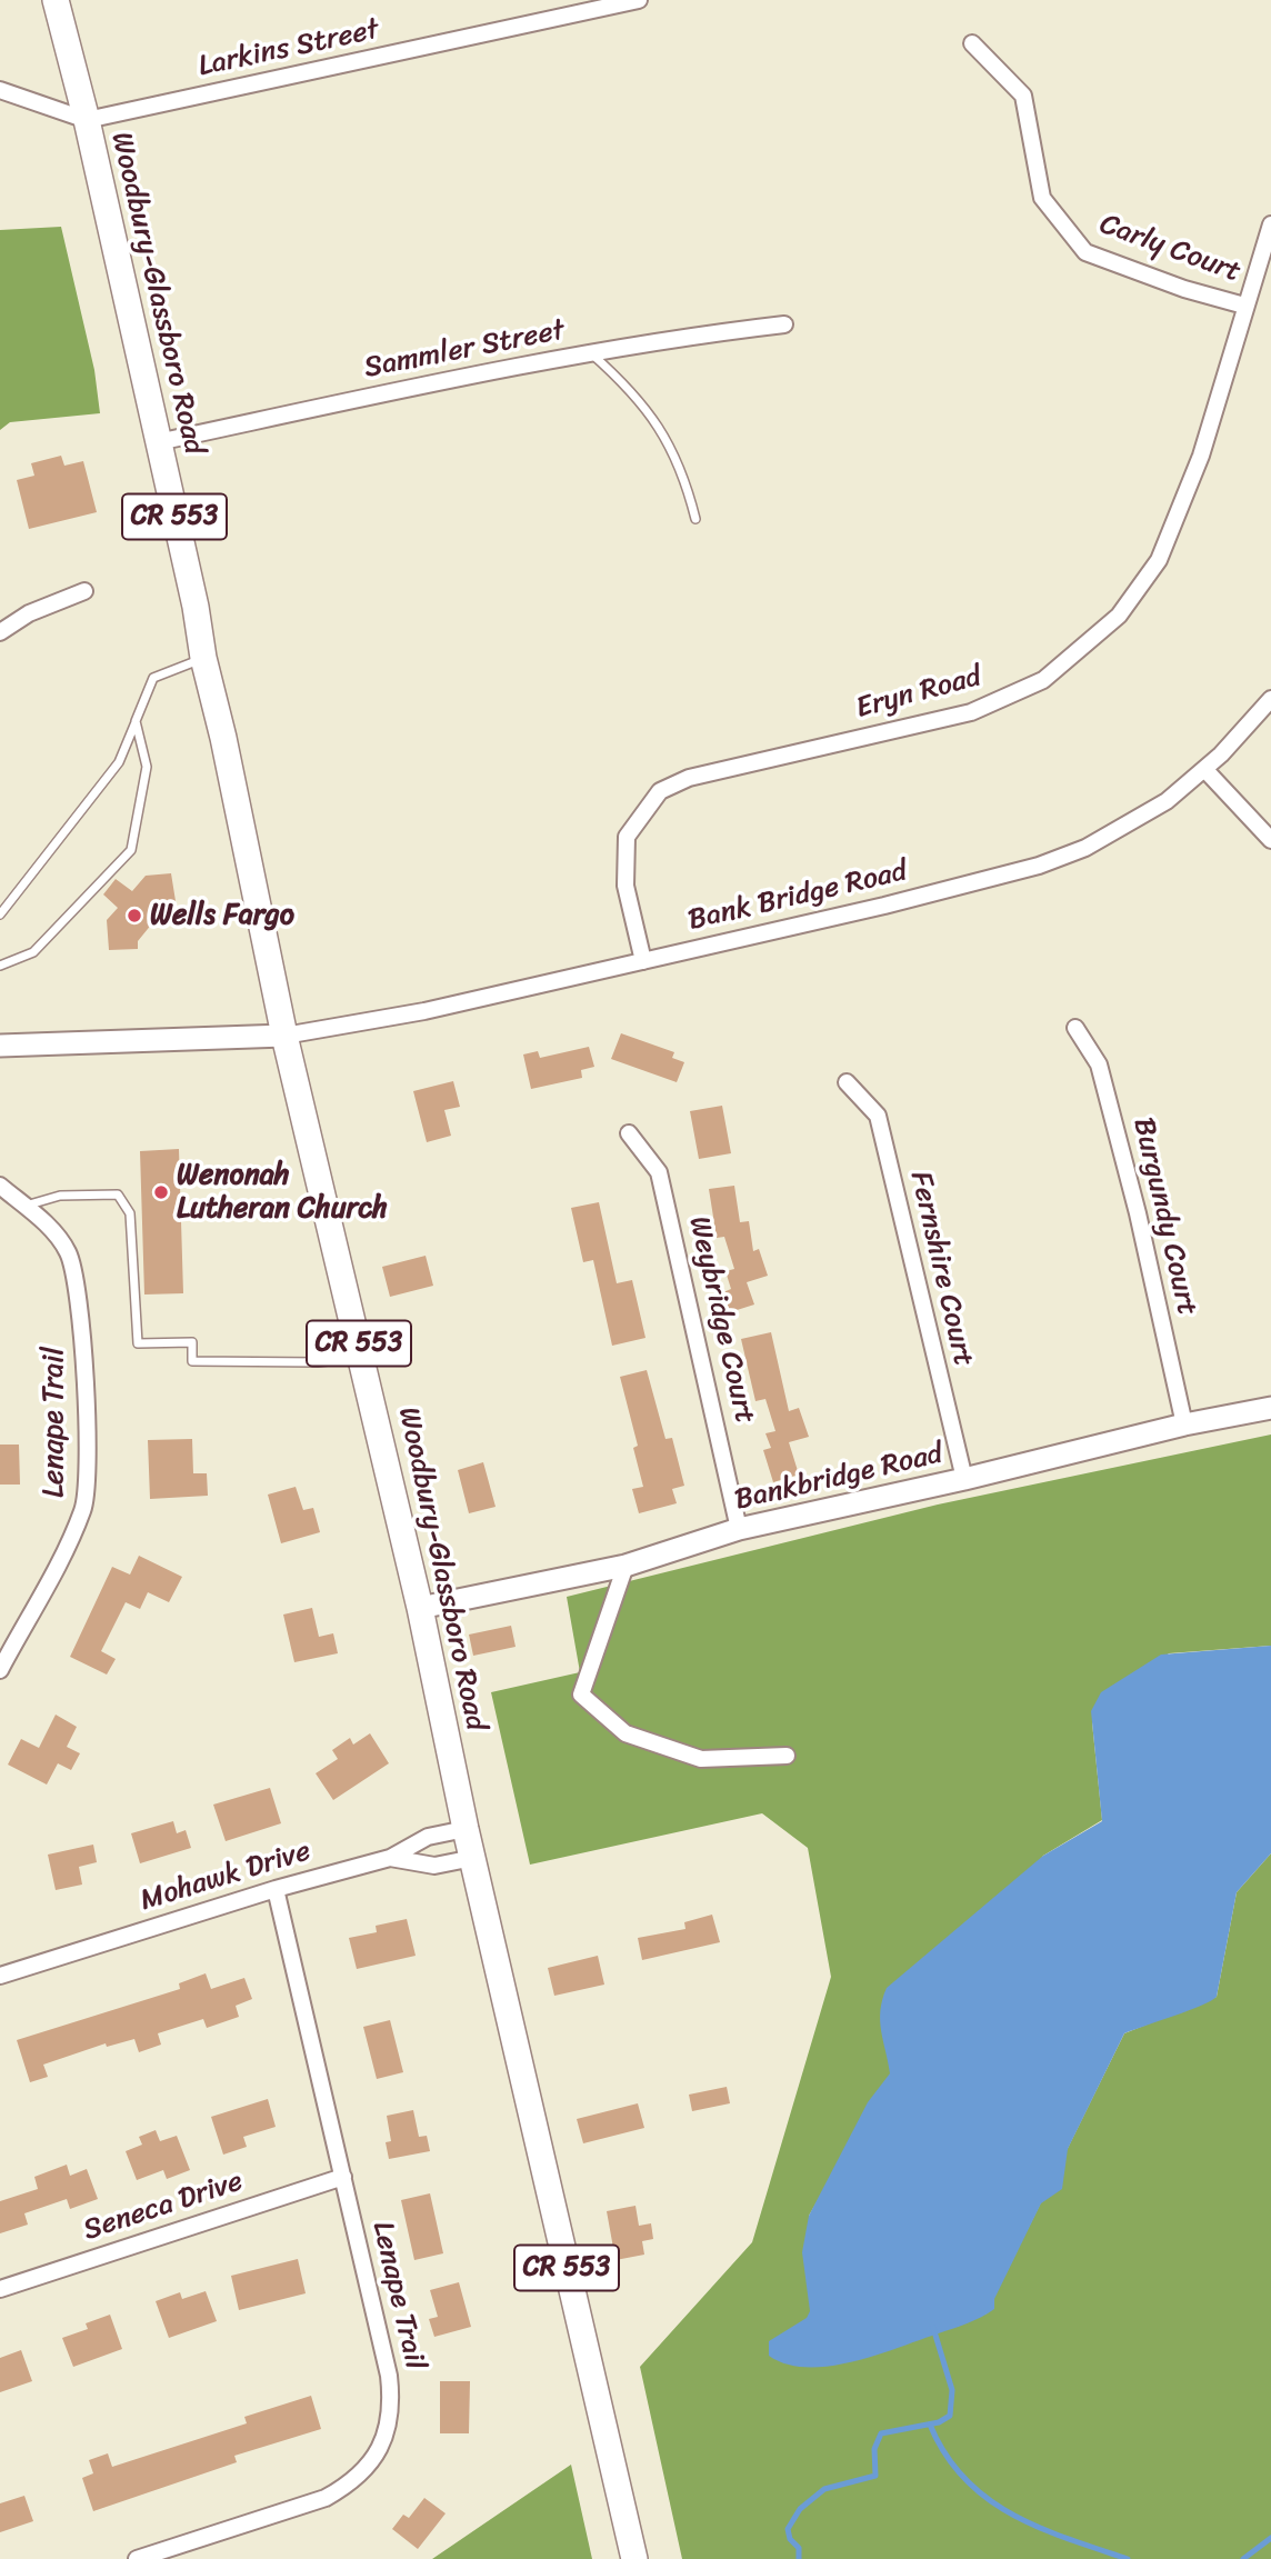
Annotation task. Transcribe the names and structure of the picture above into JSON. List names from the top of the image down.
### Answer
{
  "streets": {
    "main road": ["Woodbury-Glassboro Road", "CR 553"],
    "street": [
      "Larkins Street",
      "Carly Court",
      "Sammler Street",
      "Eryn Road",
      "Bank Bridge Road",
      "Burgundy Court",
      "Fernshire Court",
      "Weybridge Court",
      "Lenape Trail",
      "Bankbridge Road",
      "Mohawk Drive",
      "Seneca Drive"
    ]
  },
  "crossings": [
    ["Larkins Street", "Woodbury-Glassboro Road"],
    ["Carly Court", "Eryn Road"],
    ["Woodbury-Glassboro Road", "Sammler Street"],
    ["Woodbury-Glassboro Road", "Bank Bridge Road"],
    ["Woodbury-Glassboro Road", "Bankbridge Road"],
    ["Woodbury-Glassboro Road", "Mohawk Drive"],
    ["Eryn Road", "Bank Bridge Road"],
    ["Burgundy Court", "Bankbridge Road"],
    ["Fernshire Court", "Bankbridge Road"],
    ["Weybridge Court", "Bankbridge Road"],
    ["Lenape Trail", "Mohawk Drive"],
    ["Lenape Trail", "Seneca Drive"]
  ],
  "places": ["Wells Fargo", "Wenonah Lutheran Church"]
}
